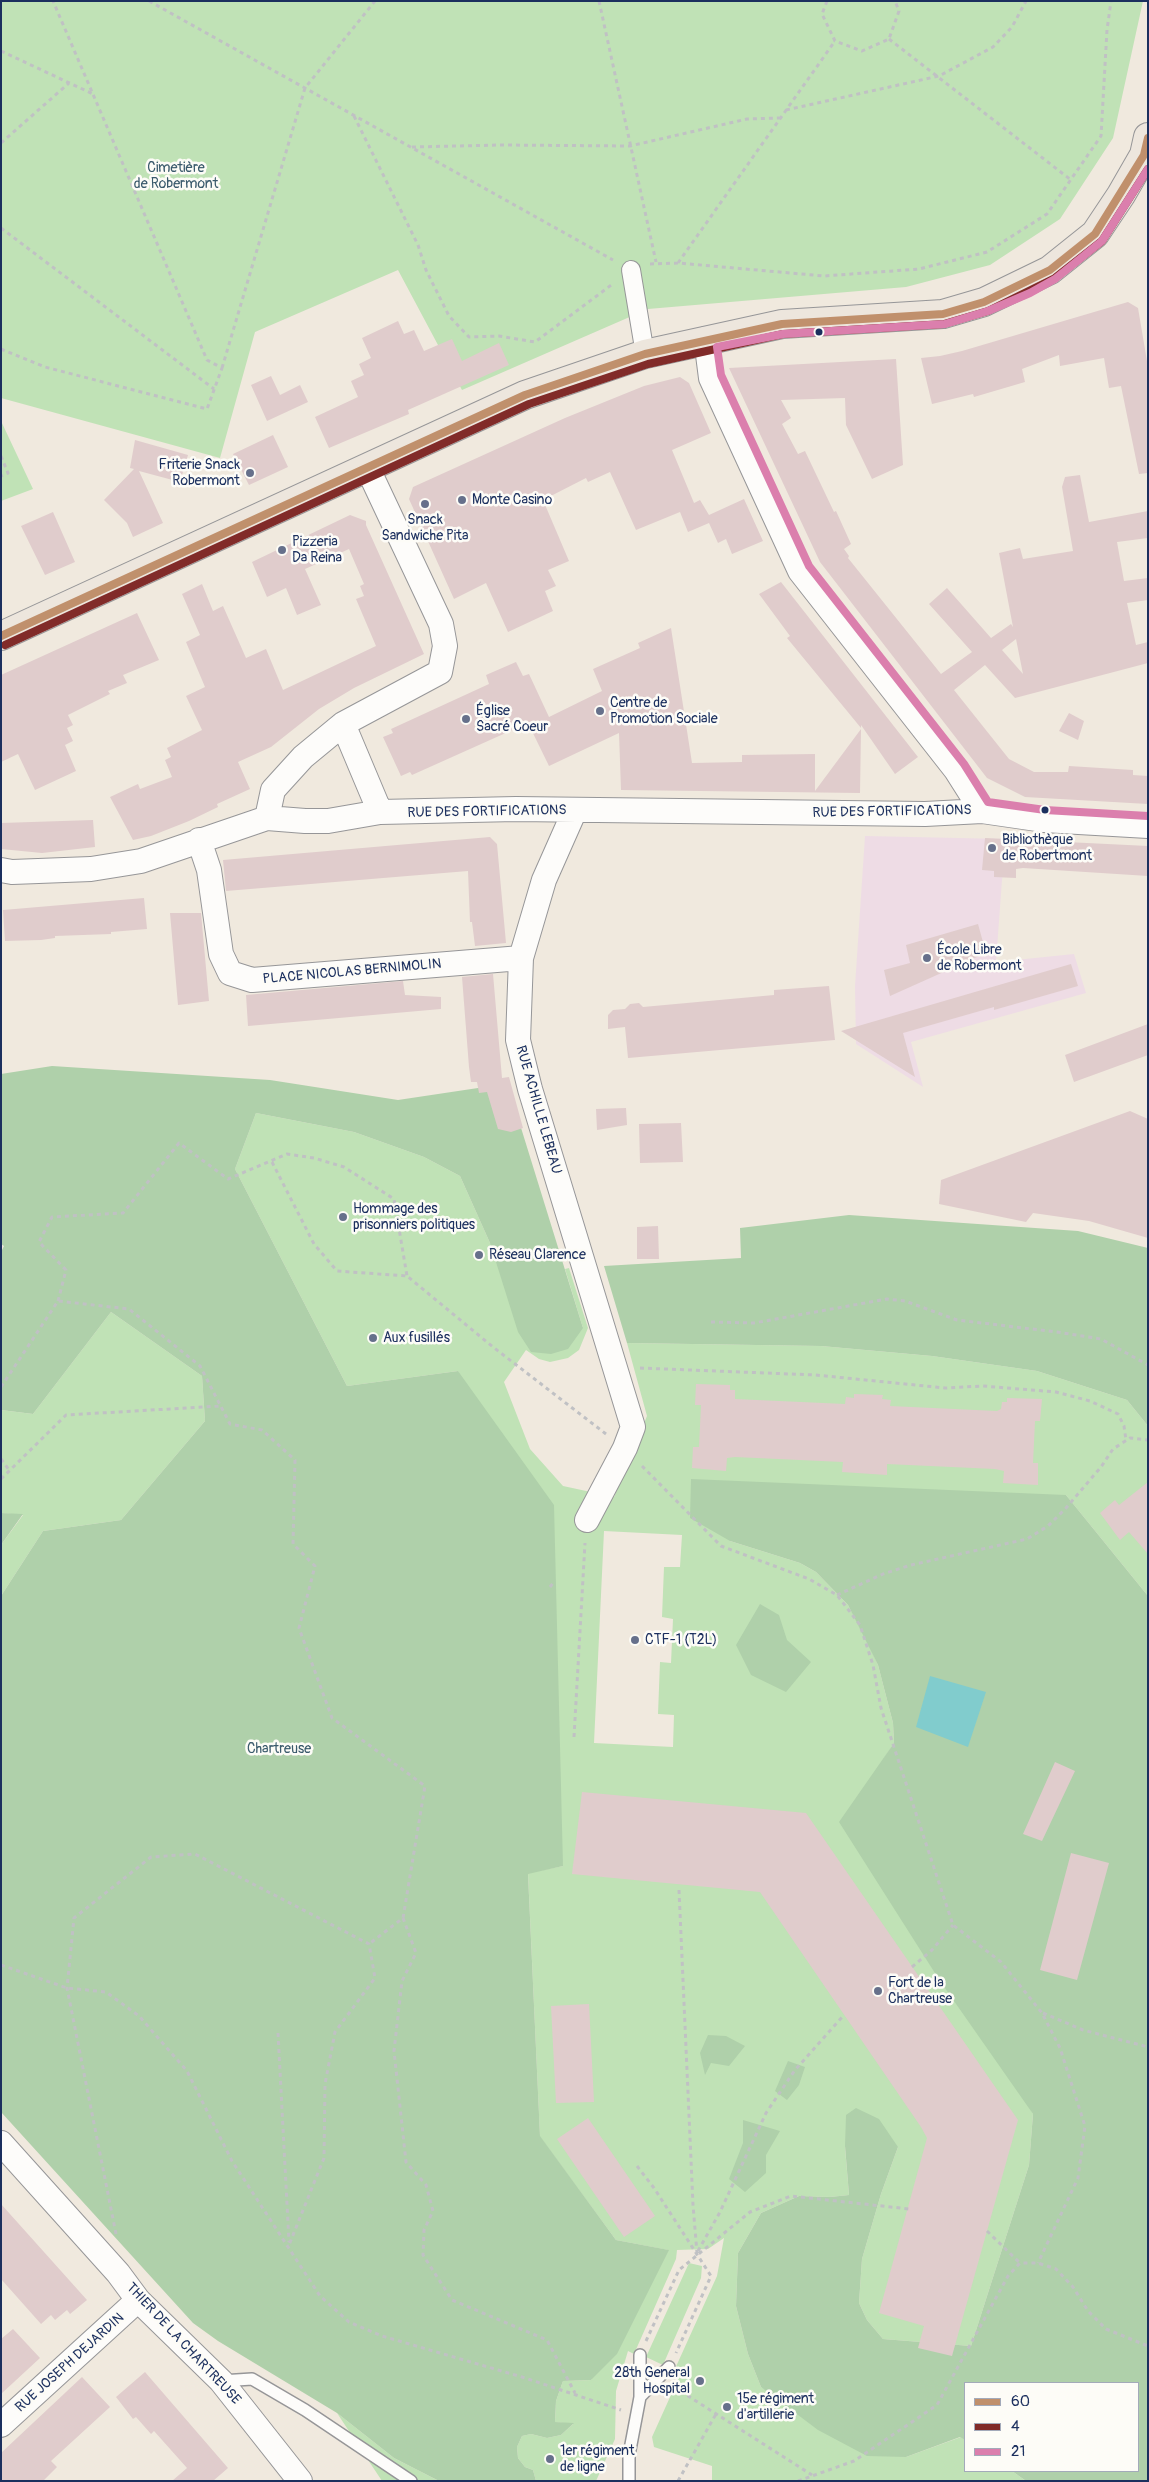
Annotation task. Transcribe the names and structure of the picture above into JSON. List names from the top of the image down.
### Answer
{
  "streets": {
    "street": [
      "RUE DES FORTIFICATIONS",
      "PLACE NICOLAS BERNIMOLIN",
      "RUE ACHILLE LEBEAU",
      "THIER DE LA CHARTREUSE",
      "RUE JOSEPH DEJARDIN"
    ]
  },
  "crossings": [
    ["RUE DES FORTIFICATIONS", "PLACE NICOLAS BERNIMOLIN"],
    ["RUE DES FORTIFICATIONS", "RUE ACHILLE LEBEAU"],
    ["PLACE NICOLAS BERNIMOLIN", "RUE ACHILLE LEBEAU"],
    ["THIER DE LA CHARTREUSE", "RUE JOSEPH DEJARDIN"]
  ],
  "parks": ["Cimetière de Robermont", "Chartreuse"],
  "places": [
    "Friterie Snack Robermont",
    "Monte Casino",
    "Snack Sandwiche Pita",
    "Pizzeria Da Reina",
    "Centre de Promotion Sociale",
    "Église Sacré Coeur",
    "Bibliothèque de Robertmont",
    "École Libre de Robermont",
    "Hommage des prisonniers politiques",
    "Réseau Clarence",
    "Aux fusillés",
    "CTF-1 (T2L)",
    "Fort de la Chartreuse",
    "28th General Hospital",
    "15e régiment d'artillerie",
    "1er régiment de ligne"
  ],
  "lines": ["transit line 60", "transit line 4", "transit line 21"],
  "legend": ["60", "4", "21"]
}
